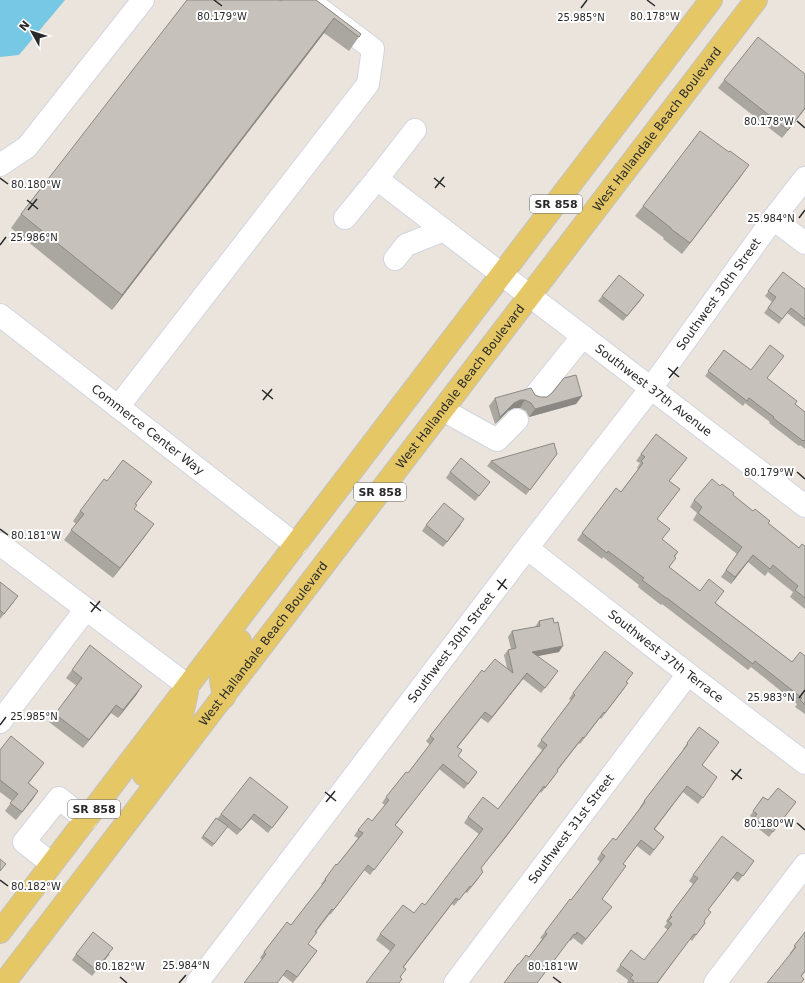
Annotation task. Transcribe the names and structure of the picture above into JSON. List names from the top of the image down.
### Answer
{
  "streets": {
    "main road": ["West Hallandale Beach Boulevard", "SR 858"],
    "street": [
      "Southwest 30th Street",
      "Southwest 37th Avenue",
      "Commerce Center Way",
      "Southwest 37th Terrace",
      "Southwest 31st Street"
    ]
  },
  "crossings": [
    ["West Hallandale Beach Boulevard", "Southwest 37th Avenue"],
    ["SR 858", "Southwest 37th Avenue"],
    ["SR 858", "Commerce Center Way"],
    ["Southwest 30th Street", "Southwest 37th Avenue"],
    ["Southwest 30th Street", "Southwest 37th Terrace"],
    ["Southwest 37th Terrace", "Southwest 31st Street"]
  ],
  "north": "top left",
  "coordinates": [
    "80.179°W",
    "80.178°W",
    "25.985°N",
    "80.180°W",
    "25.984°N",
    "25.986°N",
    "80.181°W",
    "25.983°N",
    "80.182°W"
  ]
}
